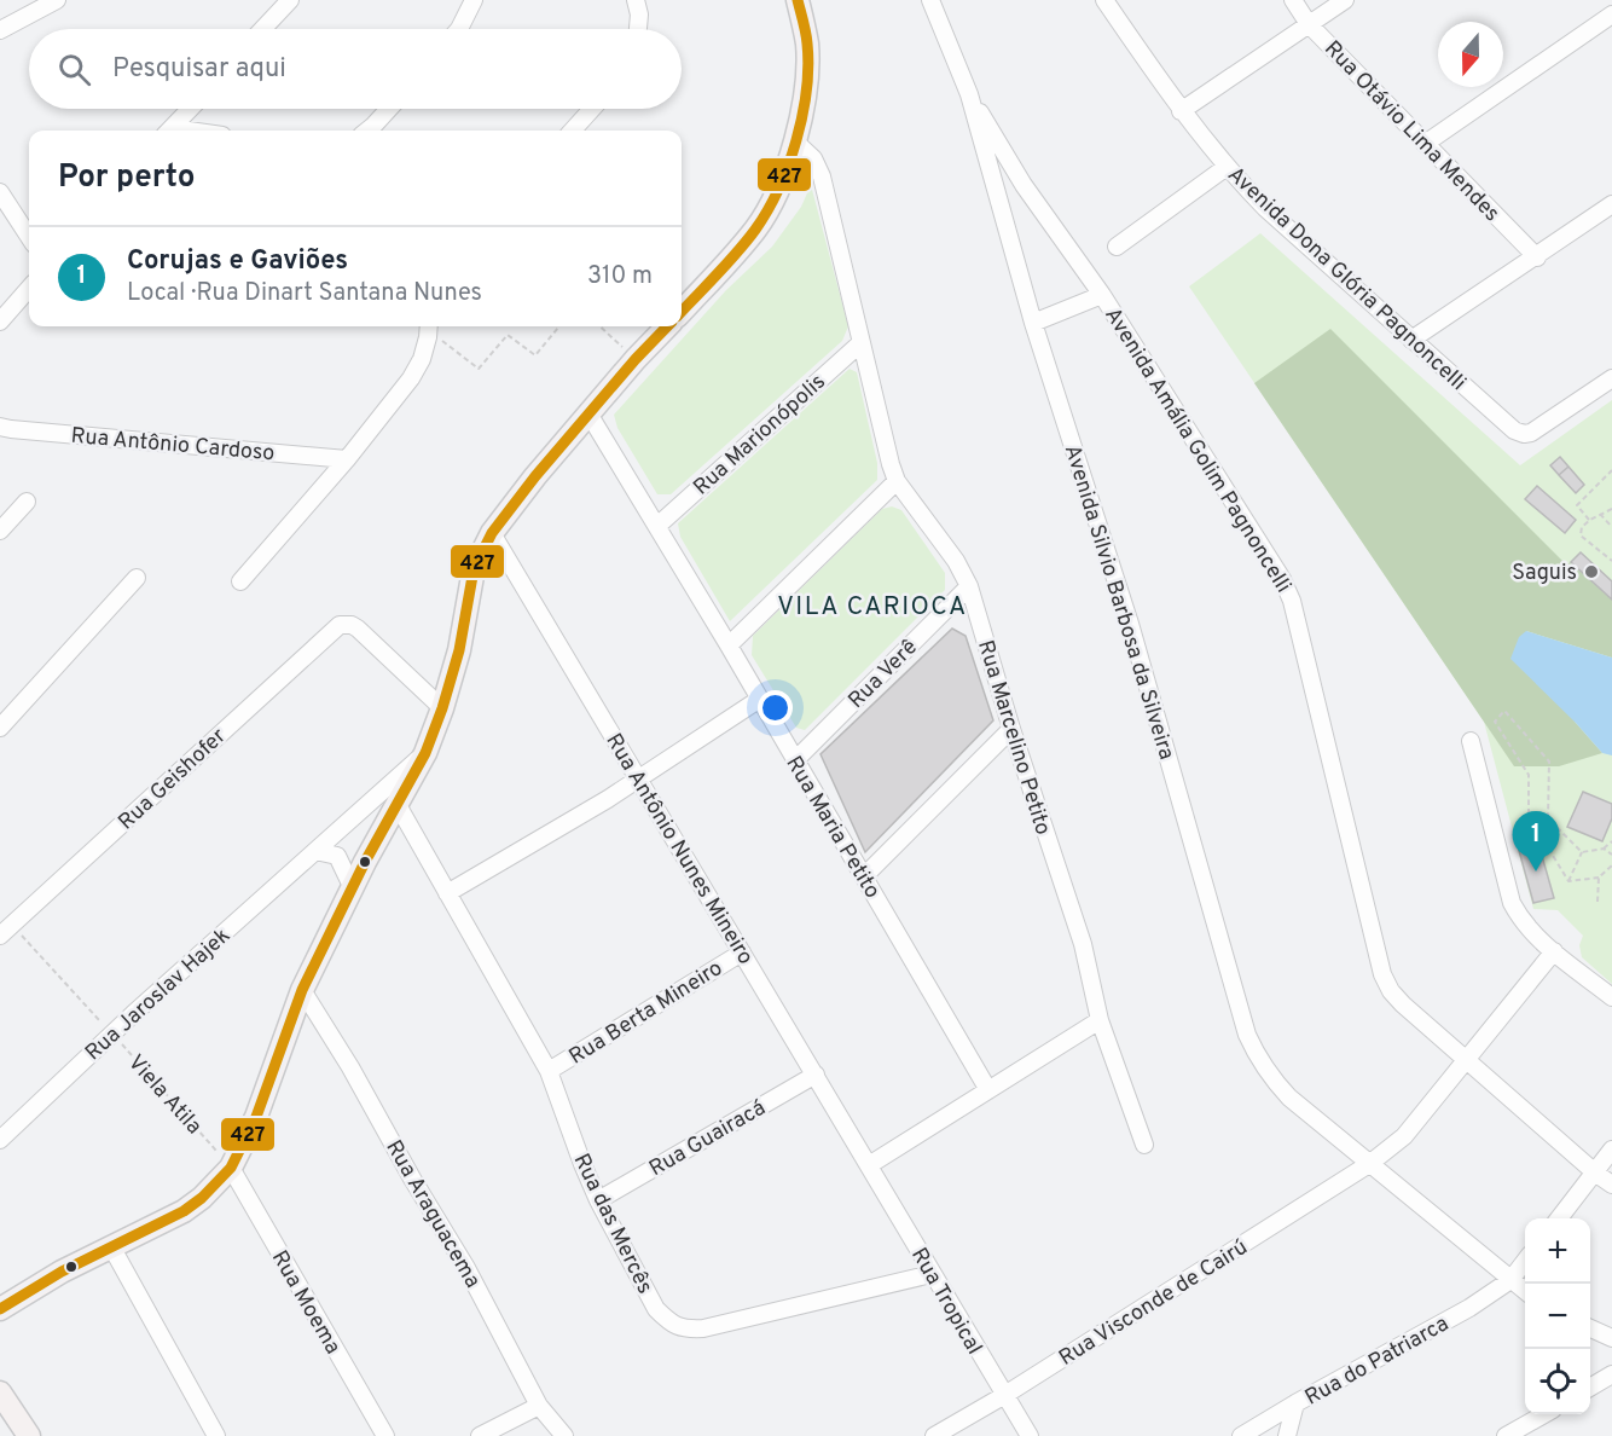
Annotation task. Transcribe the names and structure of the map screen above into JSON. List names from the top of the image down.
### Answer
{
  "streets": {
    "street": [
      "Rua Otávio Lima Mendes",
      "Avenida Dona Glória Pagnoncelli",
      "Rua Marionópolis",
      "Rua Antônio Cardoso",
      "Avenida Amália Golim Pagnoncelli",
      "Avenida Silvio Barbosa da Silveira",
      "Rua Verê",
      "Rua Marcelino Petito",
      "Rua Geishofer",
      "Rua Maria Petito",
      "Rua Antônio Nunes Mineiro",
      "Rua Jaroslav Hajek",
      "Rua Berta Mineiro",
      "Rua Guairacá",
      "Rua Araguacema",
      "Rua das Mercês",
      "Rua Tropical",
      "Rua Moema",
      "Rua Visconde de Cairú",
      "Rua do Patriarca"
    ],
    "path": ["Viela Atila"]
  },
  "crossings": [
    ["Rua Marionópolis", "Rua Marcelino Petito"],
    ["Rua Marionópolis", "Rua Maria Petito"],
    ["Avenida Amália Golim Pagnoncelli", "Avenida Silvio Barbosa da Silveira"],
    ["Avenida Amália Golim Pagnoncelli", "Rua Visconde de Cairú"],
    ["Avenida Silvio Barbosa da Silveira", "Rua Visconde de Cairú"],
    ["Avenida Silvio Barbosa da Silveira", "Rua do Patriarca"],
    ["Rua Verê", "Rua Marcelino Petito"],
    ["Rua Verê", "Rua Maria Petito"],
    ["Rua Geishofer", "Viela Atila"],
    ["Rua Antônio Nunes Mineiro", "Rua Berta Mineiro"],
    ["Rua Antônio Nunes Mineiro", "Rua Guairacá"],
    ["Rua Antônio Nunes Mineiro", "Rua Tropical"],
    ["Rua Jaroslav Hajek", "Viela Atila"],
    ["Rua Berta Mineiro", "Rua das Mercês"],
    ["Viela Atila", "Rua Moema"],
    ["Rua Guairacá", "Rua das Mercês"],
    ["Rua das Mercês", "Rua Tropical"],
    ["Rua Tropical", "Rua Visconde de Cairú"]
  ],
  "districts": ["VILA CARIOCA"],
  "places": ["Saguis"],
  "lines": ["transit line 427"],
  "north": "bottom",
  "page": {
    "search": "Pesquisar aqui",
    "heading": "Por perto",
    "list": [
      {
        "mark": "1",
        "name": "Corujas e Gaviões",
        "note": "Local · Rua Dinart Santana Nunes",
        "value": "310 m"
      }
    ],
    "pins": "1",
    "map_buttons": ["+", "−"]
  }
}
